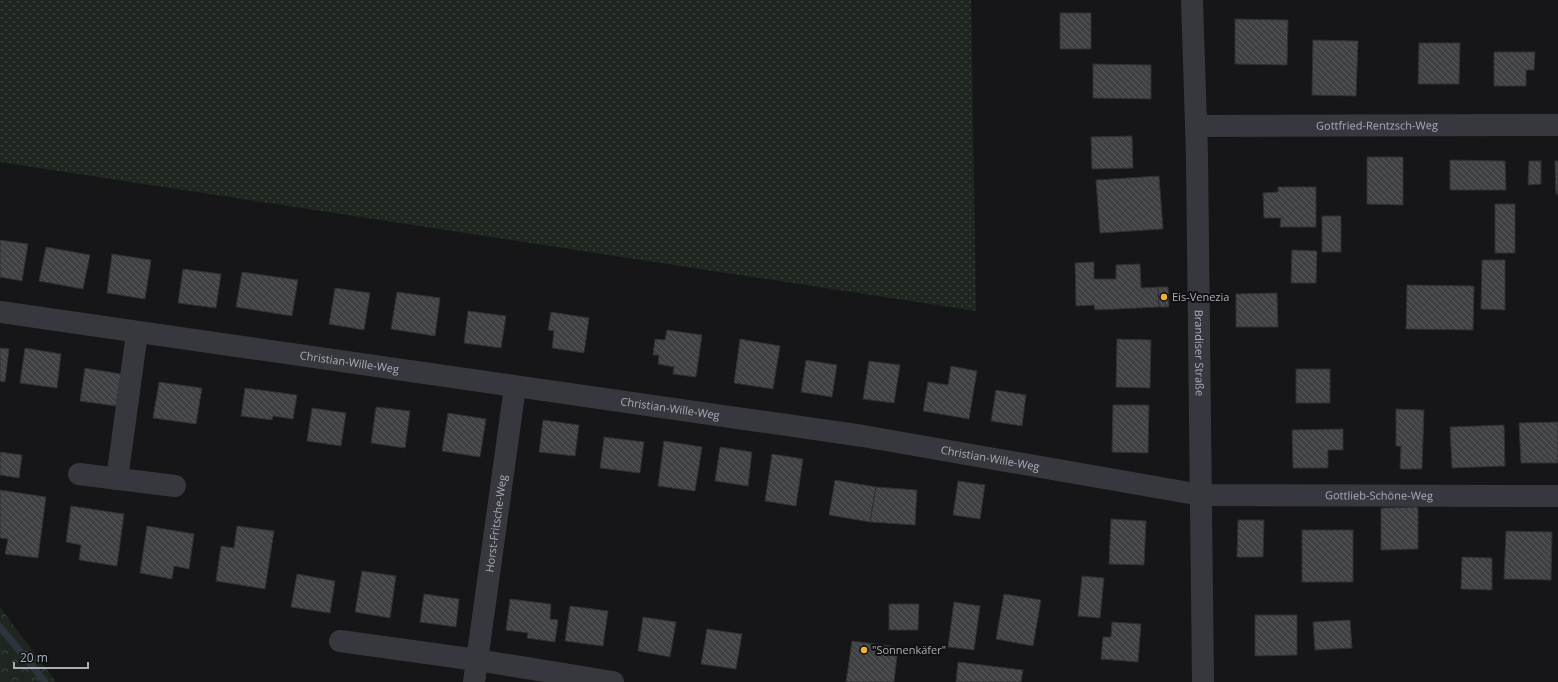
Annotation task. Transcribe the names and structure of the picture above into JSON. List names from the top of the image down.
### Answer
{
  "streets": {
    "street": [
      "Gottfried-Rentzsch-Weg",
      "Brandiser Straße",
      "Christian-Wille-Weg",
      "Gottlieb-Schöne-Weg",
      "Horst-Fritsche-Weg"
    ]
  },
  "crossings": [
    ["Gottfried-Rentzsch-Weg", "Brandiser Straße"],
    ["Brandiser Straße", "Christian-Wille-Weg"],
    ["Brandiser Straße", "Gottlieb-Schöne-Weg"],
    ["Christian-Wille-Weg", "Gottlieb-Schöne-Weg"],
    ["Christian-Wille-Weg", "Horst-Fritsche-Weg"]
  ],
  "places": ["Eis-Venezia", "\"Sonnenkäfer\""],
  "scale_bar": "20 m"
}
